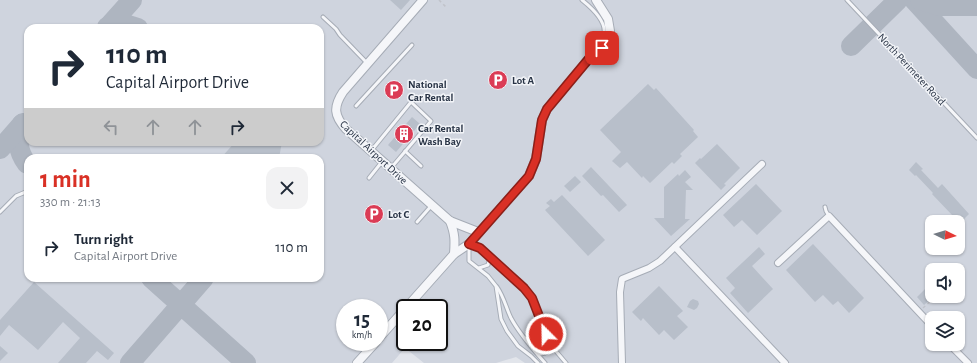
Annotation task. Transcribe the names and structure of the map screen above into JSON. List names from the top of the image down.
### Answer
{
  "streets": {
    "street": ["Capital Airport Drive"],
    "lane": ["North Perimeter Road"]
  },
  "places": {
    "parking": ["Lot A", "National Car Rental", "Lot C"],
    "building": ["Car Rental Wash Bay"]
  },
  "north": "right",
  "page": {
    "turn": ["110 m", "Capital Airport Drive"],
    "heading": ["1 min", "330 m · 21:13"],
    "list": [
      {
        "name": "Turn right",
        "note": "Capital Airport Drive",
        "value": "110 m"
      }
    ],
    "speed": "15 km/h",
    "limit": "20"
  }
}
